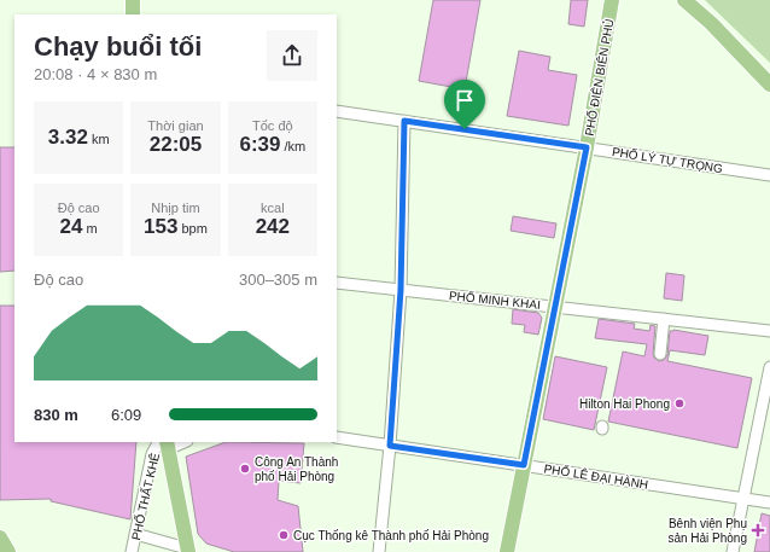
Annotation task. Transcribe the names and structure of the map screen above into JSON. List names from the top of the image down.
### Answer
{
  "streets": {
    "main road": ["PHỐ ĐIỆN BIÊN PHỦ"],
    "street": [
      "PHỐ LÝ TỰ TRỌNG",
      "PHỐ MINH KHAI",
      "PHỐ LÊ ĐẠI HÀNH",
      "PHỐ THẤT KHÊ"
    ]
  },
  "crossings": [
    ["PHỐ ĐIỆN BIÊN PHỦ", "PHỐ LÝ TỰ TRỌNG"],
    ["PHỐ ĐIỆN BIÊN PHỦ", "PHỐ MINH KHAI"],
    ["PHỐ ĐIỆN BIÊN PHỦ", "PHỐ LÊ ĐẠI HÀNH"]
  ],
  "places": {
    "other": ["Hilton Hai Phong", "Công An Thành phố Hải Phòng", "Cục Thống kê Thành phố Hải Phòng"],
    "health": ["Bênh viện Phụ sản Hải Phòng"]
  },
  "page": {
    "heading": ["Chạy buổi tối", "20:08 · 4 × 830 m"],
    "stats": [
      ["3.32 km"],
      ["Thời gian", "22:05"],
      ["Tốc độ", "6:39 /km"],
      ["Độ cao", "24 m"],
      ["Nhịp tim", "153 bpm"],
      ["kcal", "242"]
    ],
    "chart": ["Độ cao", "300–305 m"],
    "list": [
      {
        "name": "830 m",
        "note": "6:09"
      }
    ]
  }
}
